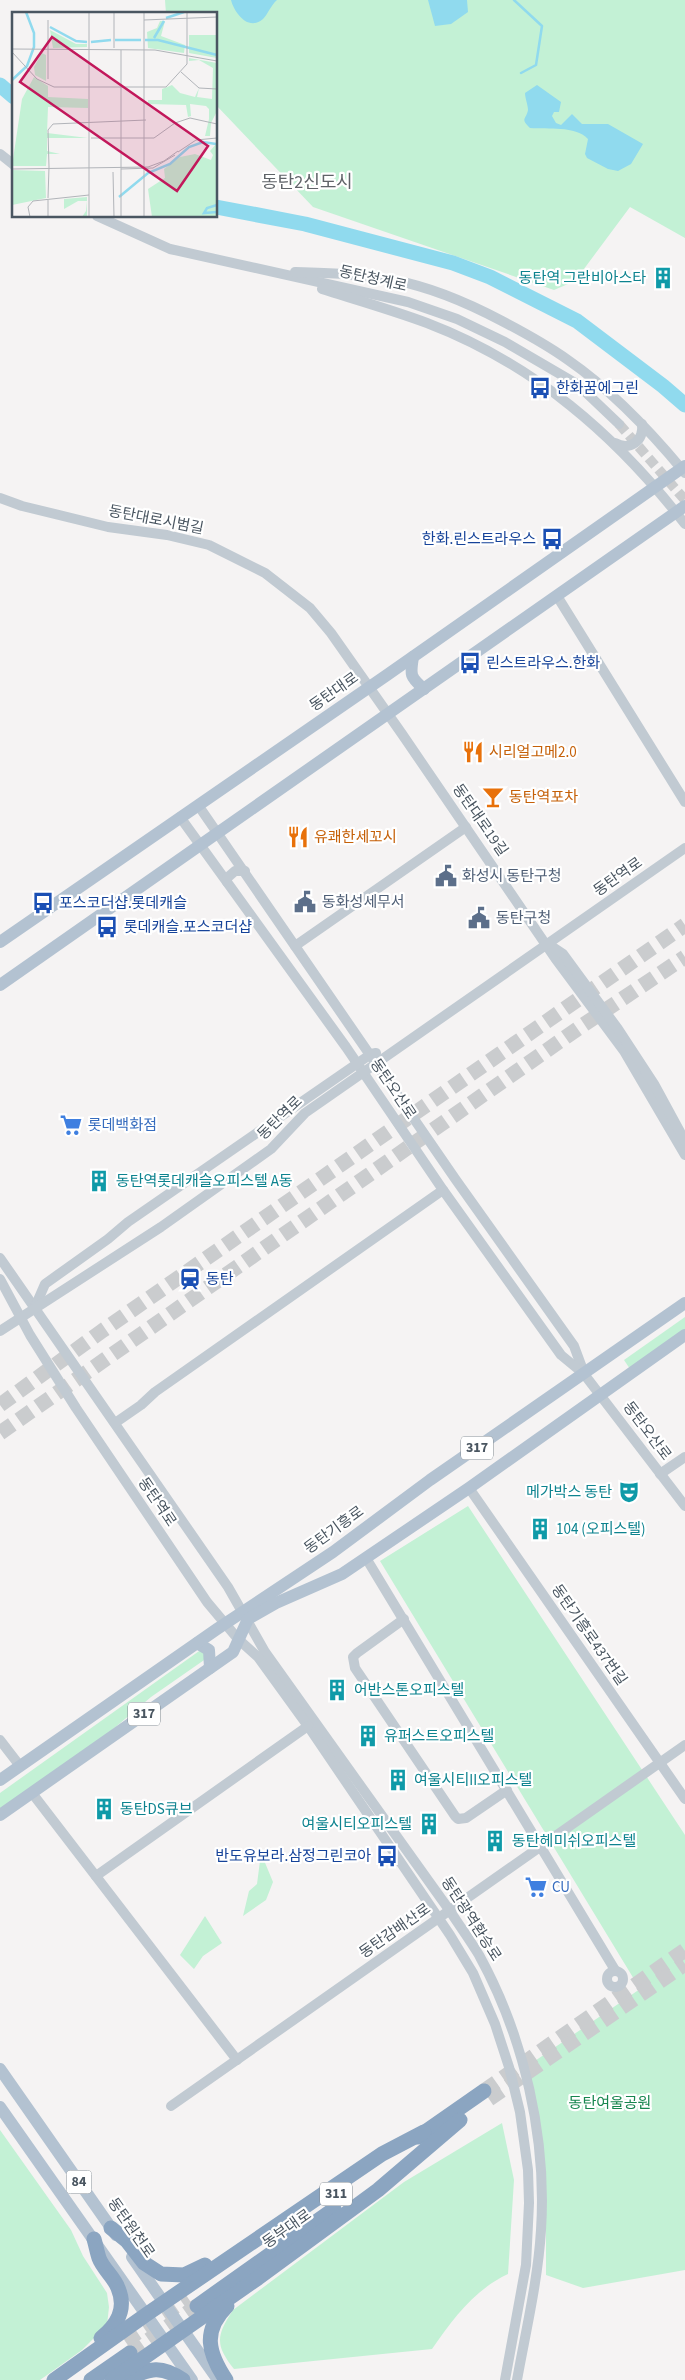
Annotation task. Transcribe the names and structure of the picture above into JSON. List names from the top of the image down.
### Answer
{
  "streets": {
    "highway": ["311", "동부대로"],
    "main road": [
      "동탄대로",
      "317",
      "동탄기흥로",
      "84",
      "동탄원천로"
    ],
    "street": [
      "동탄청계로",
      "동탄대로시범길",
      "동탄대로19길",
      "동탄역로",
      "동탄오산로",
      "동탄기흥로437번길",
      "동탄광역환승로",
      "동탄감배산로"
    ]
  },
  "crossings": [
    ["동탄대로시범길", "동탄대로"],
    ["동탄대로시범길", "동탄대로19길"],
    ["동탄대로", "동탄오산로"],
    ["동탄대로19길", "동탄역로"],
    ["동탄역로", "동탄오산로"],
    ["동탄역로", "동탄광역환승로"],
    ["동탄오산로", "동탄기흥로"],
    ["317", "동탄기흥로"],
    ["317", "동탄광역환승로"],
    ["동탄기흥로", "동탄기흥로437번길"],
    ["동탄기흥로", "동탄광역환승로"],
    ["동탄기흥로437번길", "동탄감배산로"],
    ["동탄광역환승로", "동탄감배산로"]
  ],
  "districts": ["동탄2신도시"],
  "parks": ["동탄여울공원"],
  "places": {
    "building": [
      "동탄역 그란비아스타",
      "동탄역롯데캐슬오피스텔 A동",
      "104 (오피스텔)",
      "어반스톤오피스텔",
      "유퍼스트오피스텔",
      "여울시티II오피스텔",
      "동탄DS큐브",
      "여울시티오피스텔",
      "동탄헤미쉬오피스텔"
    ],
    "bus stop": [
      "한화꿈에그린",
      "한화.린스트라우스",
      "린스트라우스.한화",
      "포스코더샵.롯데캐슬",
      "롯데캐슬.포스코더샵",
      "반도유보라.삼정그린코아"
    ],
    "restaurant": ["시리얼고메2.0", "유쾌한세꼬시"],
    "bar": ["동탄역포차"],
    "public building": ["화성시 동탄구청", "동화성세무서", "동탄구청"],
    "supermarket": ["롯데백화점", "CU"],
    "station": ["동탄"],
    "theatre": ["메가박스 동탄"]
  }
}
